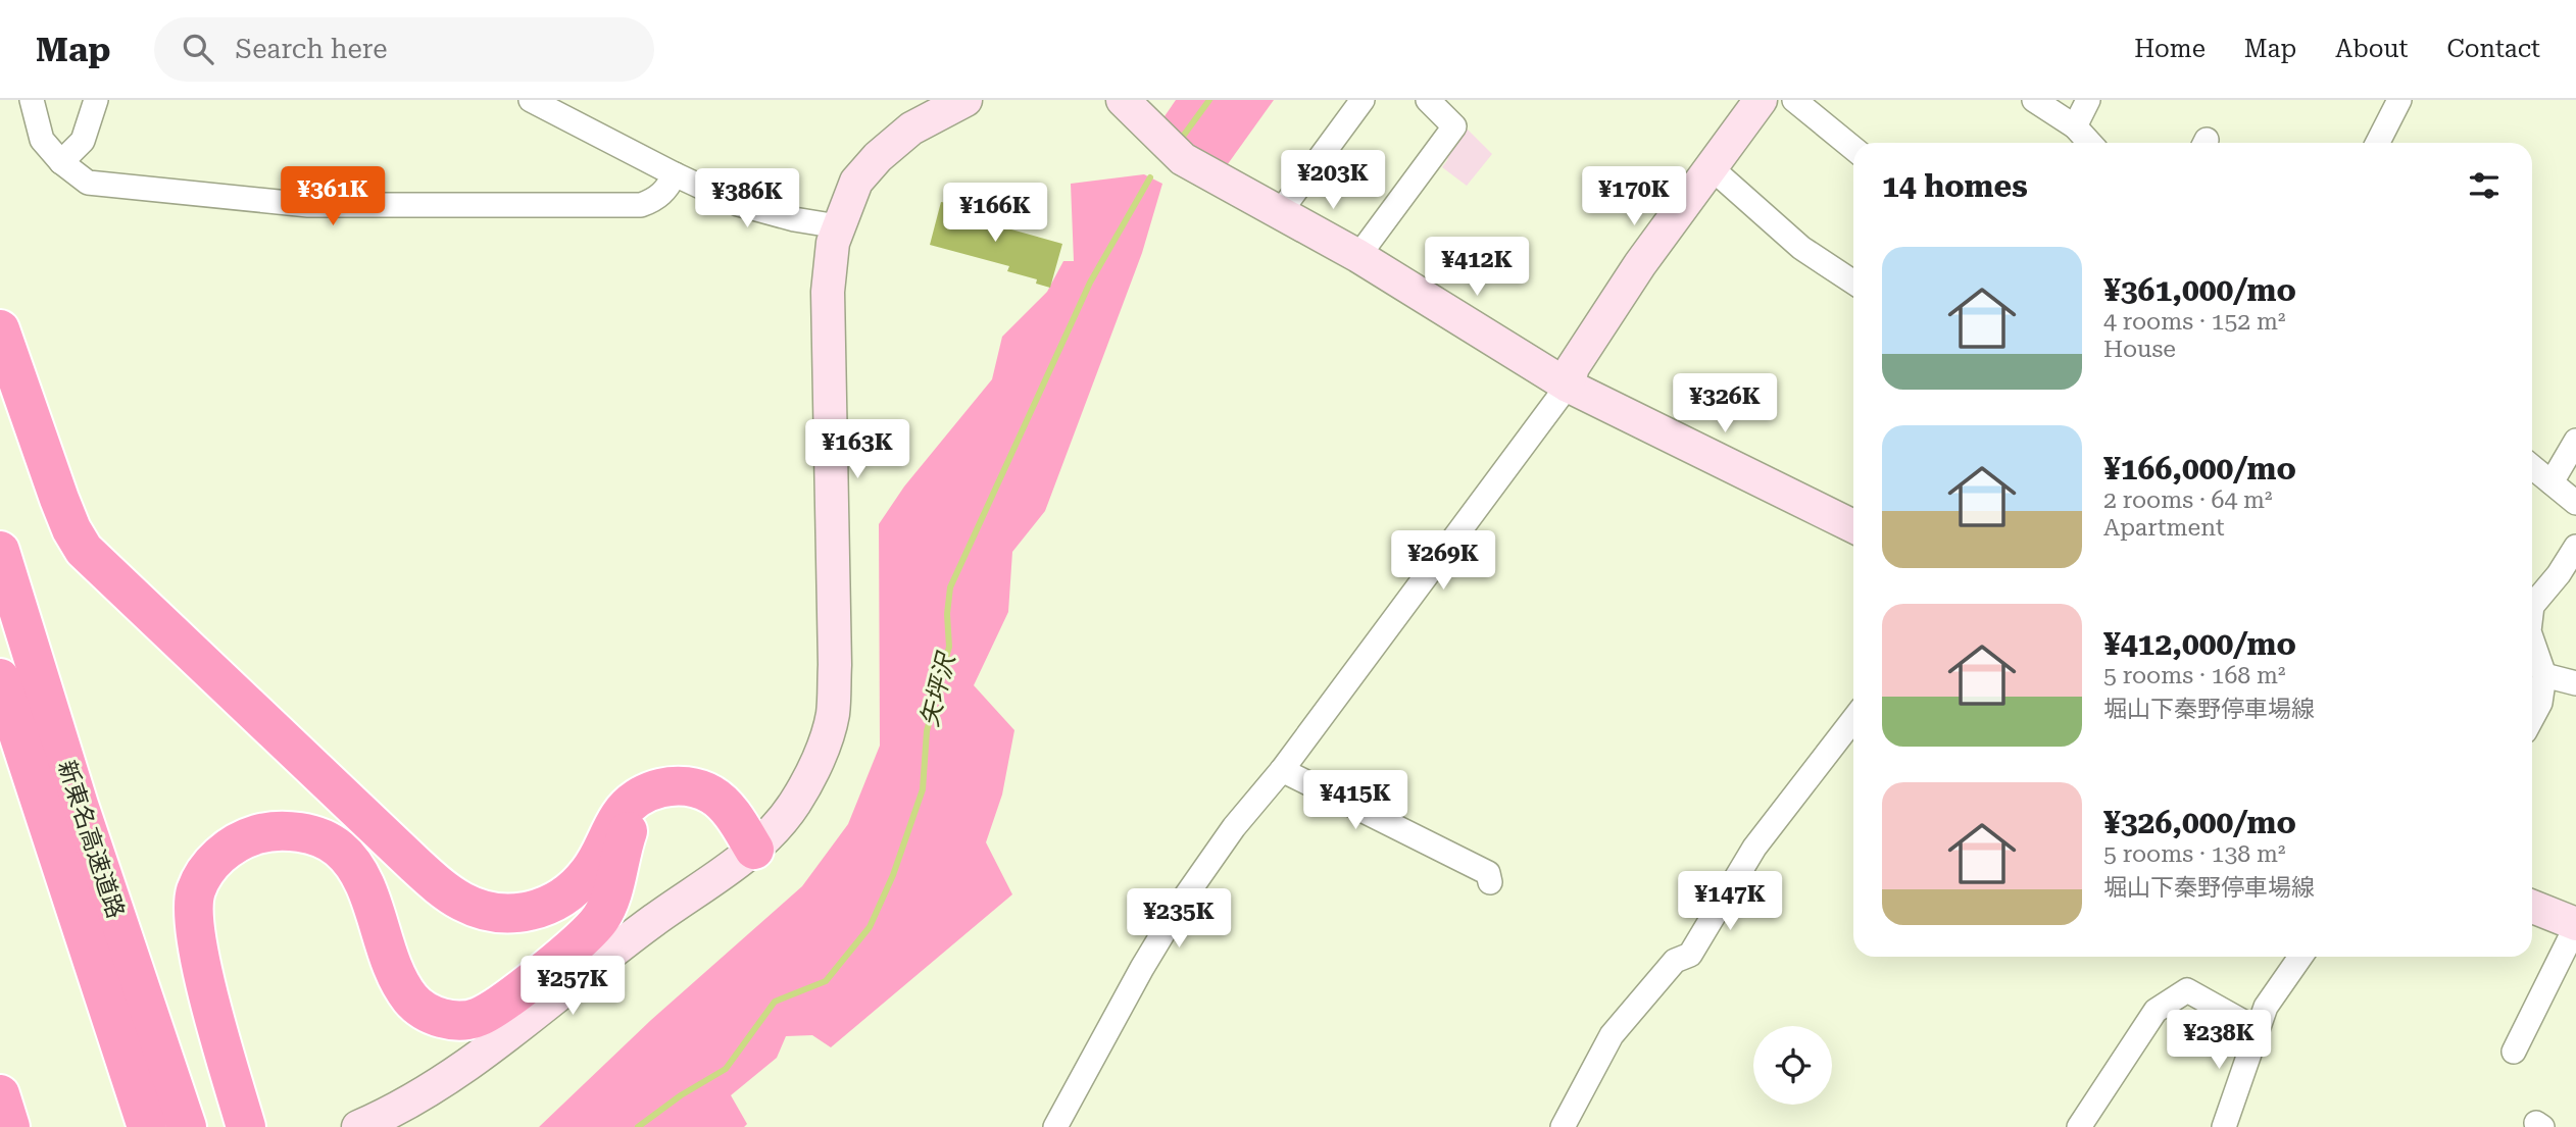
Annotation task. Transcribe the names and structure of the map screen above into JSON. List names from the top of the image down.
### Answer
{
  "streets": {
    "highway": ["新東名高速道路"]
  },
  "water": ["矢坪沢"],
  "page": {
    "header": "Map",
    "search": "Search here",
    "nav": [
      "Home",
      "Map",
      "About",
      "Contact"
    ],
    "heading": "14 homes",
    "price": [
      "¥203K",
      "¥361K",
      "¥170K",
      "¥386K",
      "¥166K",
      "¥412K",
      "¥326K",
      "¥163K",
      "¥269K",
      "¥415K",
      "¥147K",
      "¥235K",
      "¥257K",
      "¥238K"
    ],
    "list": [
      {
        "name": "¥361,000/mo",
        "note": "4 rooms · 152 m² · House"
      },
      {
        "name": "¥166,000/mo",
        "note": "2 rooms · 64 m² · Apartment"
      },
      {
        "name": "¥412,000/mo",
        "note": "5 rooms · 168 m² · 堀山下秦野停車場線"
      },
      {
        "name": "¥326,000/mo",
        "note": "5 rooms · 138 m² · 堀山下秦野停車場線"
      }
    ]
  }
}
